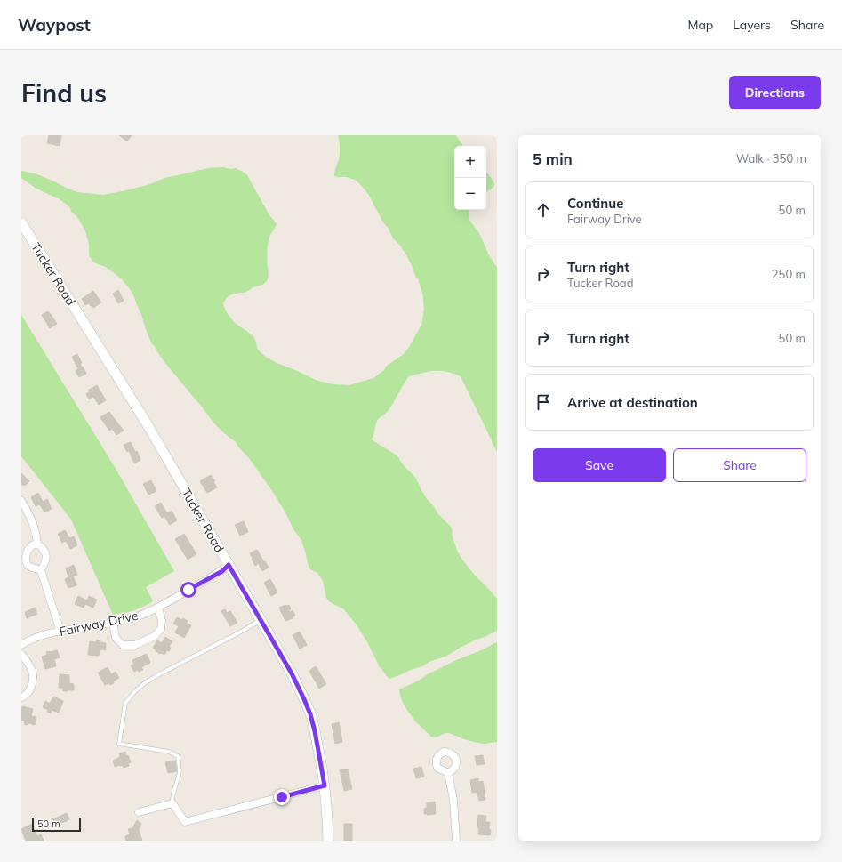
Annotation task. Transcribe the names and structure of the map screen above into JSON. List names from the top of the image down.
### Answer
{
  "streets": {
    "main road": ["Tucker Road"],
    "street": ["Fairway Drive"]
  },
  "crossings": [
    ["Tucker Road", "Fairway Drive"]
  ],
  "scale_bar": "50 m",
  "page": {
    "header": "Waypost",
    "nav": ["Map", "Layers", "Share"],
    "buttons": [
      "Directions",
      ["Save", "Share"]
    ],
    "title": "Find us",
    "heading": ["5 min", "Walk · 350 m"],
    "map_buttons": ["+", "−"],
    "list": [
      ["Continue", "Fairway Drive", "50 m"],
      ["Turn right", "Tucker Road", "250 m"],
      ["Turn right", "50 m"],
      "Arrive at destination"
    ],
    "scale": "50 m"
  }
}
